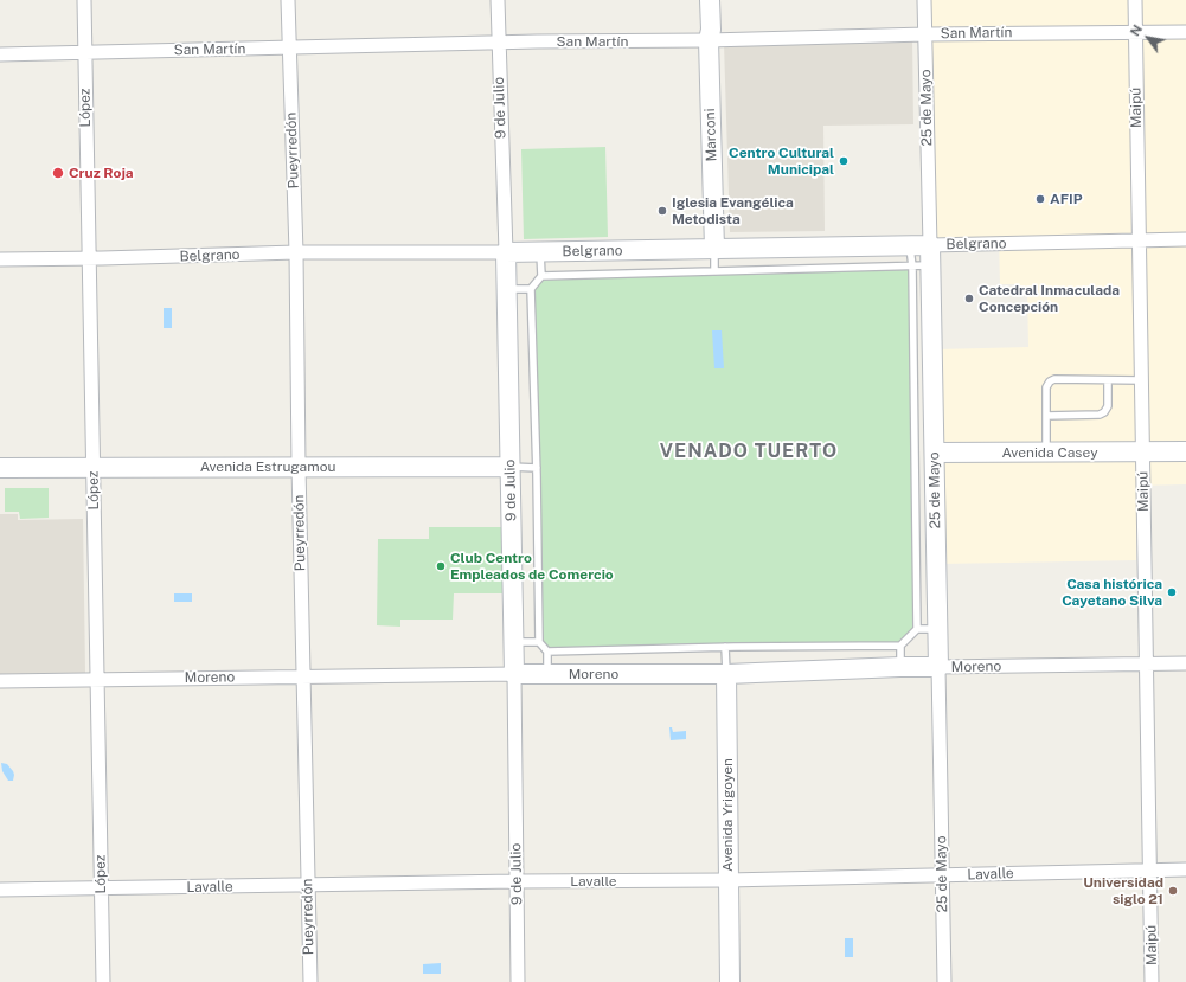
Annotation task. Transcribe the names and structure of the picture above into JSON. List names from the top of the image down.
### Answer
{
  "streets": {
    "main road": [
      "9 de Julio",
      "25 de Mayo",
      "Marconi",
      "Belgrano",
      "Avenida Casey",
      "Avenida Estrugamou",
      "Moreno",
      "Avenida Yrigoyen"
    ],
    "street": [
      "San Martín",
      "López",
      "Maipú",
      "Pueyrredón",
      "Lavalle"
    ]
  },
  "crossings": [
    ["San Martín", "López"],
    ["San Martín", "9 de Julio"],
    ["San Martín", "25 de Mayo"],
    ["San Martín", "Maipú"],
    ["San Martín", "Marconi"],
    ["San Martín", "Pueyrredón"],
    ["López", "Belgrano"],
    ["López", "Avenida Estrugamou"],
    ["López", "Moreno"],
    ["López", "Lavalle"],
    ["9 de Julio", "Belgrano"],
    ["9 de Julio", "Avenida Estrugamou"],
    ["9 de Julio", "Moreno"],
    ["9 de Julio", "Lavalle"],
    ["25 de Mayo", "Belgrano"],
    ["25 de Mayo", "Avenida Casey"],
    ["25 de Mayo", "Moreno"],
    ["25 de Mayo", "Lavalle"],
    ["Maipú", "Belgrano"],
    ["Maipú", "Avenida Casey"],
    ["Maipú", "Moreno"],
    ["Maipú", "Lavalle"],
    ["Marconi", "Belgrano"],
    ["Pueyrredón", "Belgrano"],
    ["Pueyrredón", "Avenida Estrugamou"],
    ["Pueyrredón", "Moreno"],
    ["Pueyrredón", "Lavalle"],
    ["Moreno", "Avenida Yrigoyen"],
    ["Avenida Yrigoyen", "Lavalle"]
  ],
  "districts": ["VENADO TUERTO"],
  "places": [
    "Centro Cultural Municipal",
    "Cruz Roja",
    "AFIP",
    "Iglesia Evangélica Metodista",
    "Catedral Inmaculada Concepción",
    "Club Centro Empleados de Comercio",
    "Casa histórica Cayetano Silva",
    "Universidad siglo 21"
  ],
  "north": "top left"
}
